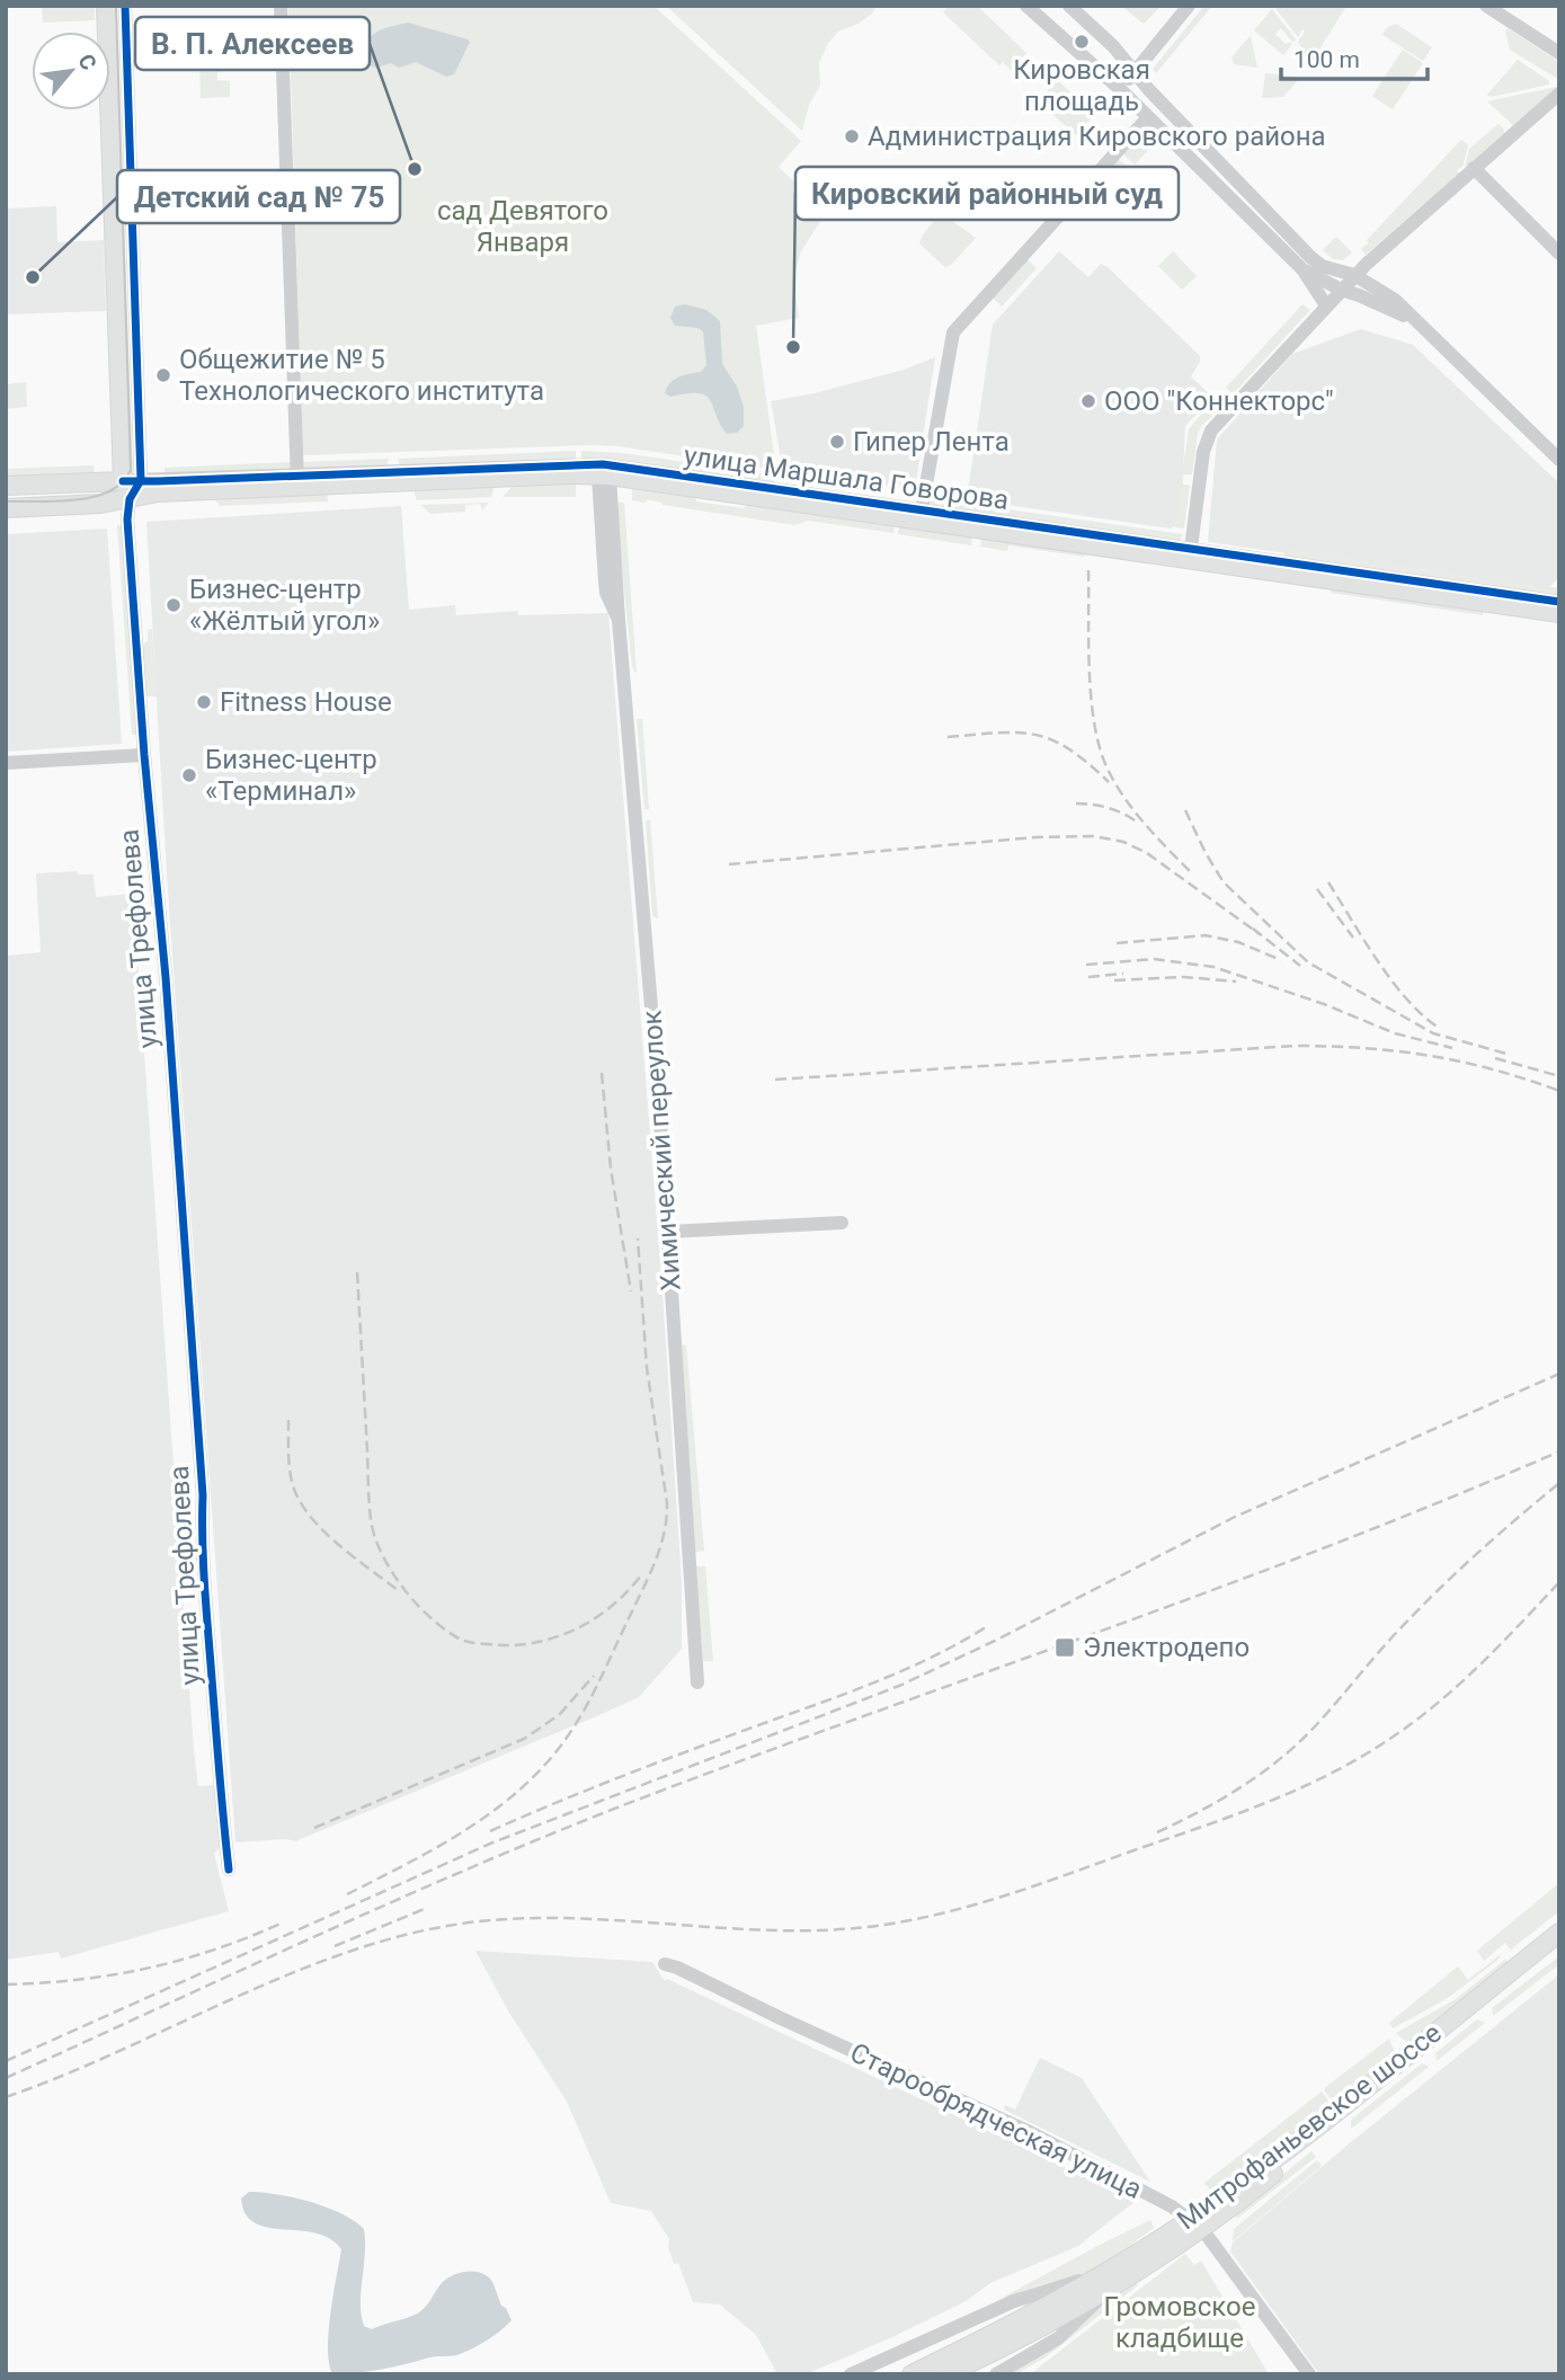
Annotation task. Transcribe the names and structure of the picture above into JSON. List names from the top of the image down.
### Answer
{
  "streets": {
    "main road": ["улица Маршала Говорова", "Митрофаньевское шоссе"],
    "street": ["улица Трефолева", "Химический переулок", "Старообрядческая улица"]
  },
  "crossings": [
    ["улица Маршала Говорова", "улица Трефолева"],
    ["улица Маршала Говорова", "Химический переулок"],
    ["Старообрядческая улица", "Митрофаньевское шоссе"]
  ],
  "parks": ["сад Девятого Января", "Громовское кладбище"],
  "places": {
    "other": [
      "Кировская площадь",
      "Администрация Кировского района",
      "В. П. Алексеев",
      "Детский сад № 75",
      "Кировский районный суд",
      "Общежитие № 5 Технологического института",
      "ООО \"Коннекторс\"",
      "Гипер Лента",
      "Бизнес-центр «Жёлтый угол»",
      "Fitness House",
      "Бизнес-центр «Терминал»"
    ],
    "transit": ["Электродепо"]
  },
  "scale_bar": "100 m",
  "north": "top right"
}
